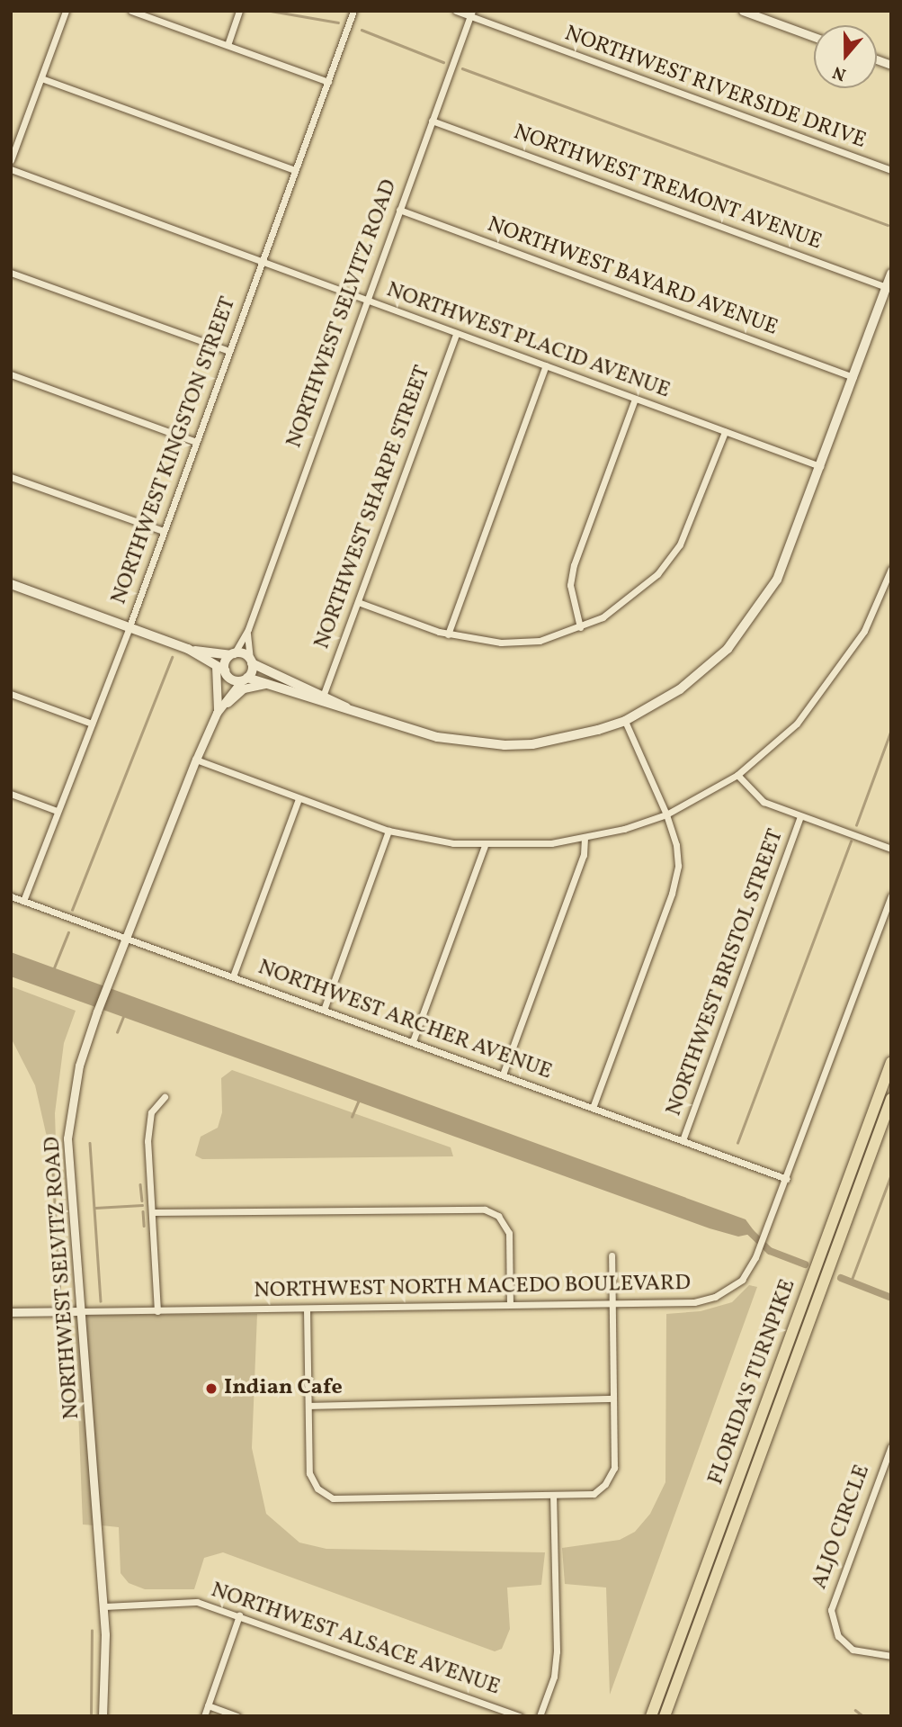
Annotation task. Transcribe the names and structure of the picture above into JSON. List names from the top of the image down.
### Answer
{
  "streets": {
    "highway": ["FLORIDA'S TURNPIKE"],
    "street": [
      "NORTHWEST RIVERSIDE DRIVE",
      "NORTHWEST TREMONT AVENUE",
      "NORTHWEST BAYARD AVENUE",
      "NORTHWEST SELVITZ ROAD",
      "NORTHWEST PLACID AVENUE",
      "NORTHWEST KINGSTON STREET",
      "NORTHWEST SHARPE STREET",
      "NORTHWEST BRISTOL STREET",
      "NORTHWEST ARCHER AVENUE",
      "NORTHWEST NORTH MACEDO BOULEVARD",
      "ALJO CIRCLE",
      "NORTHWEST ALSACE AVENUE"
    ]
  },
  "crossings": [
    ["NORTHWEST RIVERSIDE DRIVE", "NORTHWEST SELVITZ ROAD"],
    ["NORTHWEST TREMONT AVENUE", "NORTHWEST SELVITZ ROAD"],
    ["NORTHWEST BAYARD AVENUE", "NORTHWEST SELVITZ ROAD"],
    ["NORTHWEST SELVITZ ROAD", "NORTHWEST PLACID AVENUE"],
    ["NORTHWEST SELVITZ ROAD", "NORTHWEST ARCHER AVENUE"],
    ["NORTHWEST SELVITZ ROAD", "NORTHWEST NORTH MACEDO BOULEVARD"],
    ["NORTHWEST SELVITZ ROAD", "NORTHWEST ALSACE AVENUE"],
    ["NORTHWEST PLACID AVENUE", "NORTHWEST KINGSTON STREET"],
    ["NORTHWEST PLACID AVENUE", "NORTHWEST SHARPE STREET"],
    ["NORTHWEST KINGSTON STREET", "NORTHWEST ARCHER AVENUE"],
    ["NORTHWEST BRISTOL STREET", "NORTHWEST ARCHER AVENUE"],
    ["NORTHWEST ARCHER AVENUE", "NORTHWEST NORTH MACEDO BOULEVARD"]
  ],
  "places": ["Indian Cafe"],
  "north": "bottom"
}
